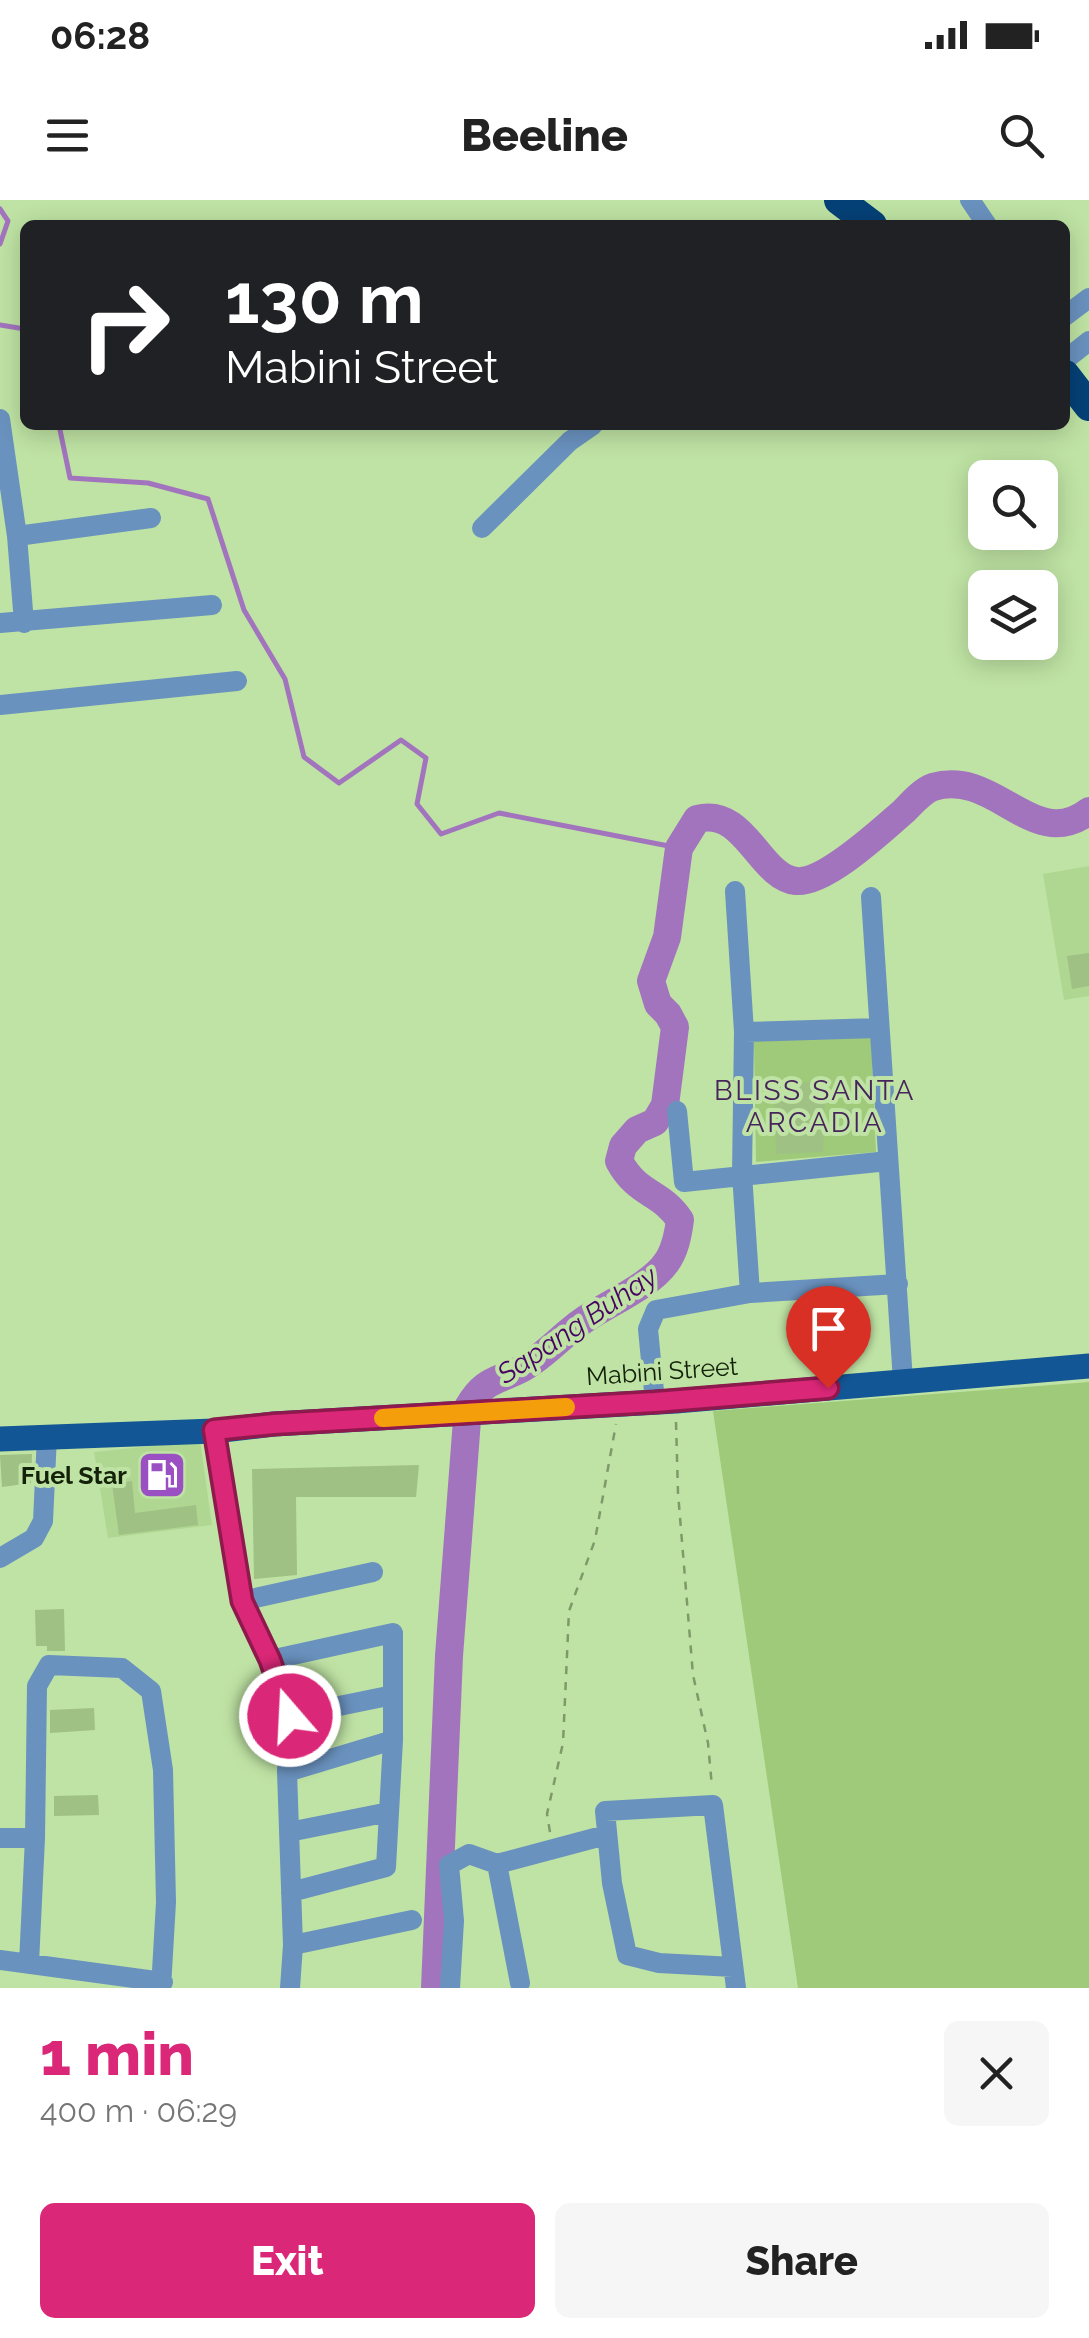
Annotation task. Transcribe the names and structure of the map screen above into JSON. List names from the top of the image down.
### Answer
{
  "streets": {
    "main road": ["Mabini Street"]
  },
  "districts": ["BLISS SANTA ARCADIA"],
  "water": ["Sapang Buhay"],
  "places": {
    "fuel station": ["Fuel Star"]
  },
  "page": {
    "status": "06:28",
    "header": "Beeline",
    "turn": ["130 m", "Mabini Street"],
    "heading": ["1 min", "400 m · 06:29"],
    "buttons": ["Exit", "Share"]
  }
}
